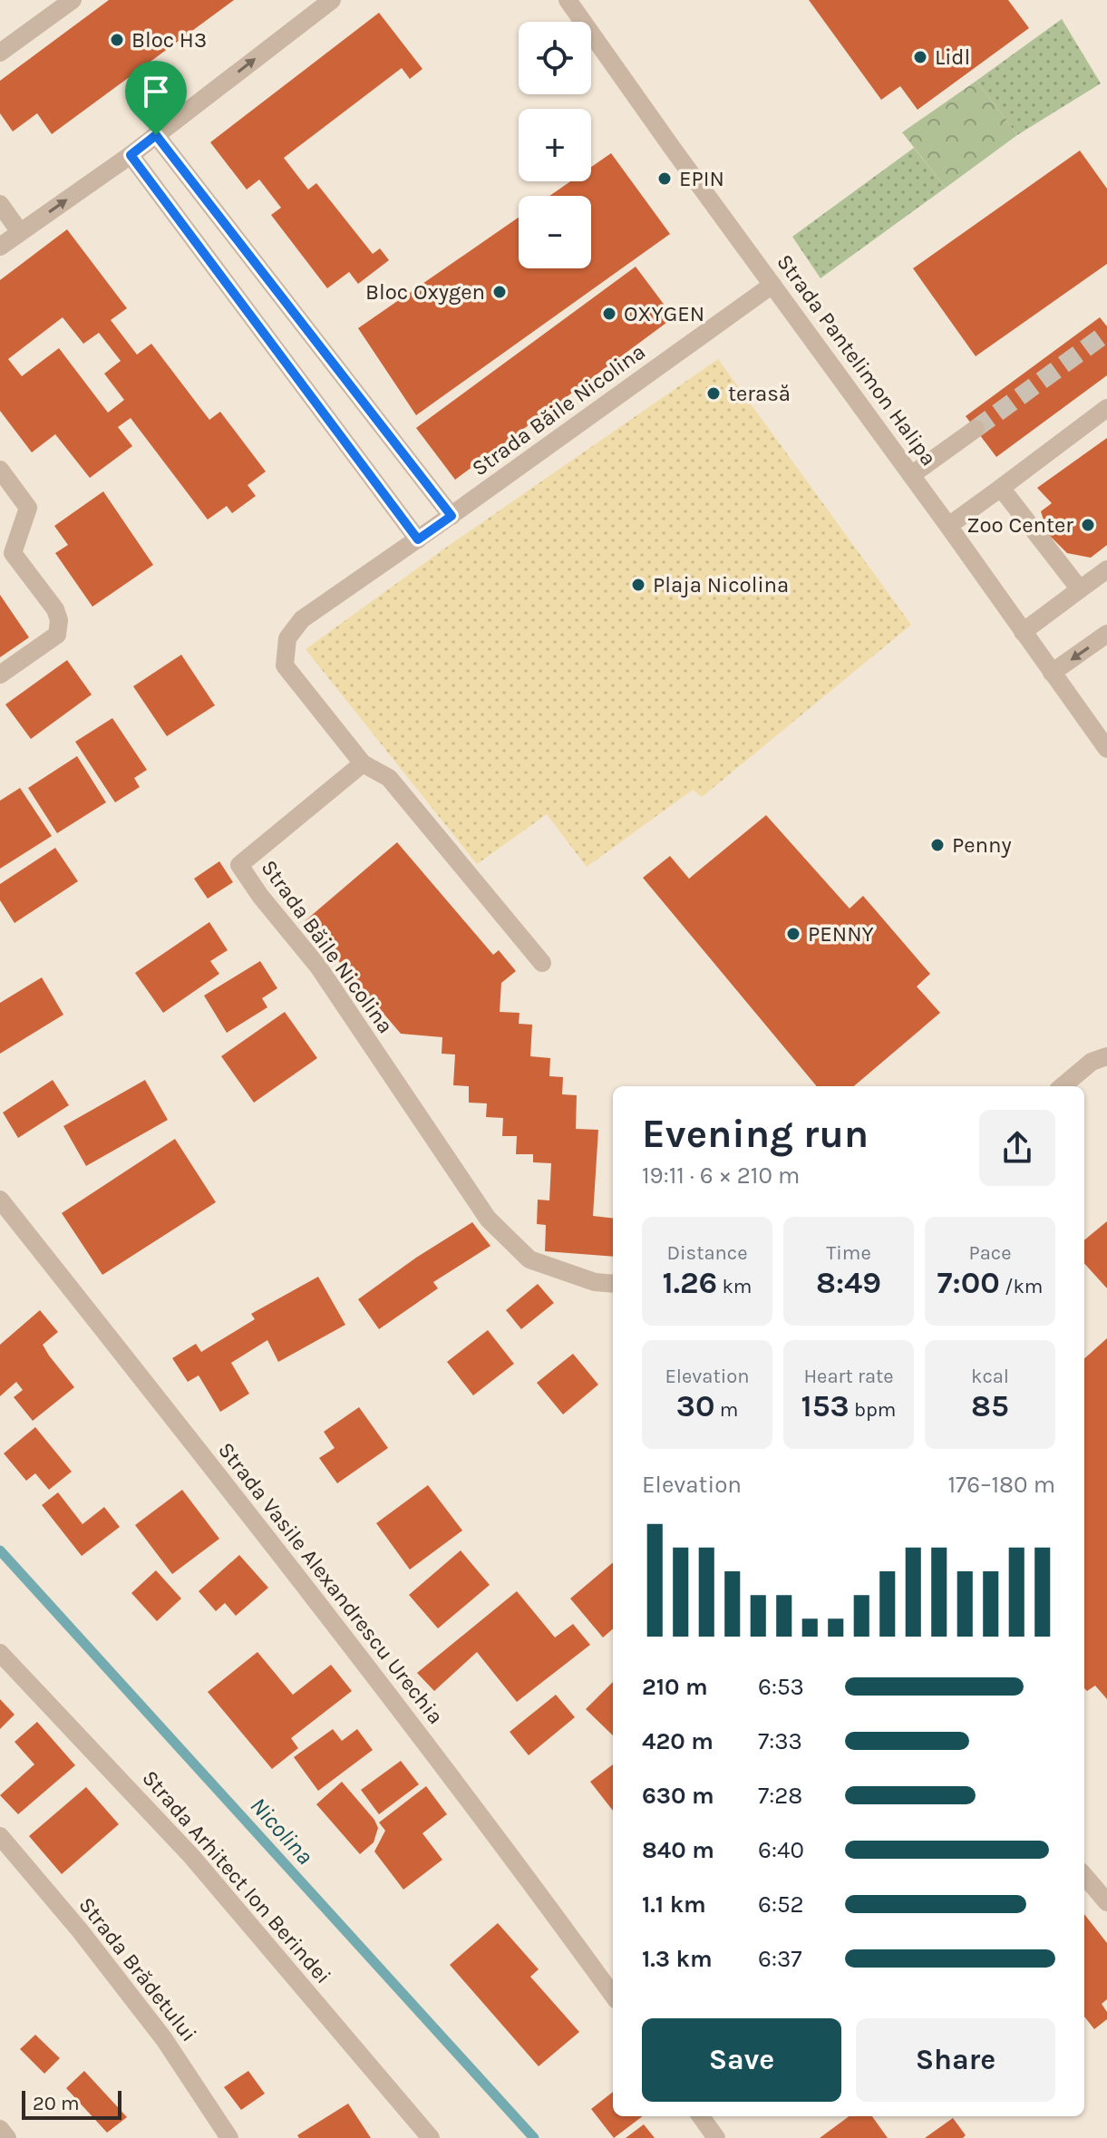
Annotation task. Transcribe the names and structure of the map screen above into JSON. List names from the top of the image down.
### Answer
{
  "streets": {
    "street": [
      "Strada Pantelimon Halipa",
      "Strada Băile Nicolina",
      "Strada Vasile Alexandrescu Urechia",
      "Strada Arhitect Ion Berindei",
      "Strada Brădetului"
    ]
  },
  "crossings": [
    ["Strada Pantelimon Halipa", "Strada Băile Nicolina"]
  ],
  "water": ["Nicolina"],
  "places": [
    "Bloc H3",
    "Lidl",
    "EPIN",
    "Bloc Oxygen",
    "OXYGEN",
    "terasă",
    "Zoo Center",
    "Plaja Nicolina",
    "Penny",
    "PENNY"
  ],
  "scale_bar": "20 m",
  "page": {
    "map_buttons": ["+", "−"],
    "heading": ["Evening run", "19:11 · 6 × 210 m"],
    "stats": [
      ["Distance", "1.26 km"],
      ["Time", "8:49"],
      ["Pace", "7:00 /km"],
      ["Elevation", "30 m"],
      ["Heart rate", "153 bpm"],
      ["kcal", "85"]
    ],
    "chart": ["Elevation", "176–180 m"],
    "list": [
      {
        "name": "210 m",
        "note": "6:53"
      },
      {
        "name": "420 m",
        "note": "7:33"
      },
      {
        "name": "630 m",
        "note": "7:28"
      },
      {
        "name": "840 m",
        "note": "6:40"
      },
      {
        "name": "1.1 km",
        "note": "6:52"
      },
      {
        "name": "1.3 km",
        "note": "6:37"
      }
    ],
    "buttons": ["Save", "Share"],
    "scale": "20 m"
  }
}
